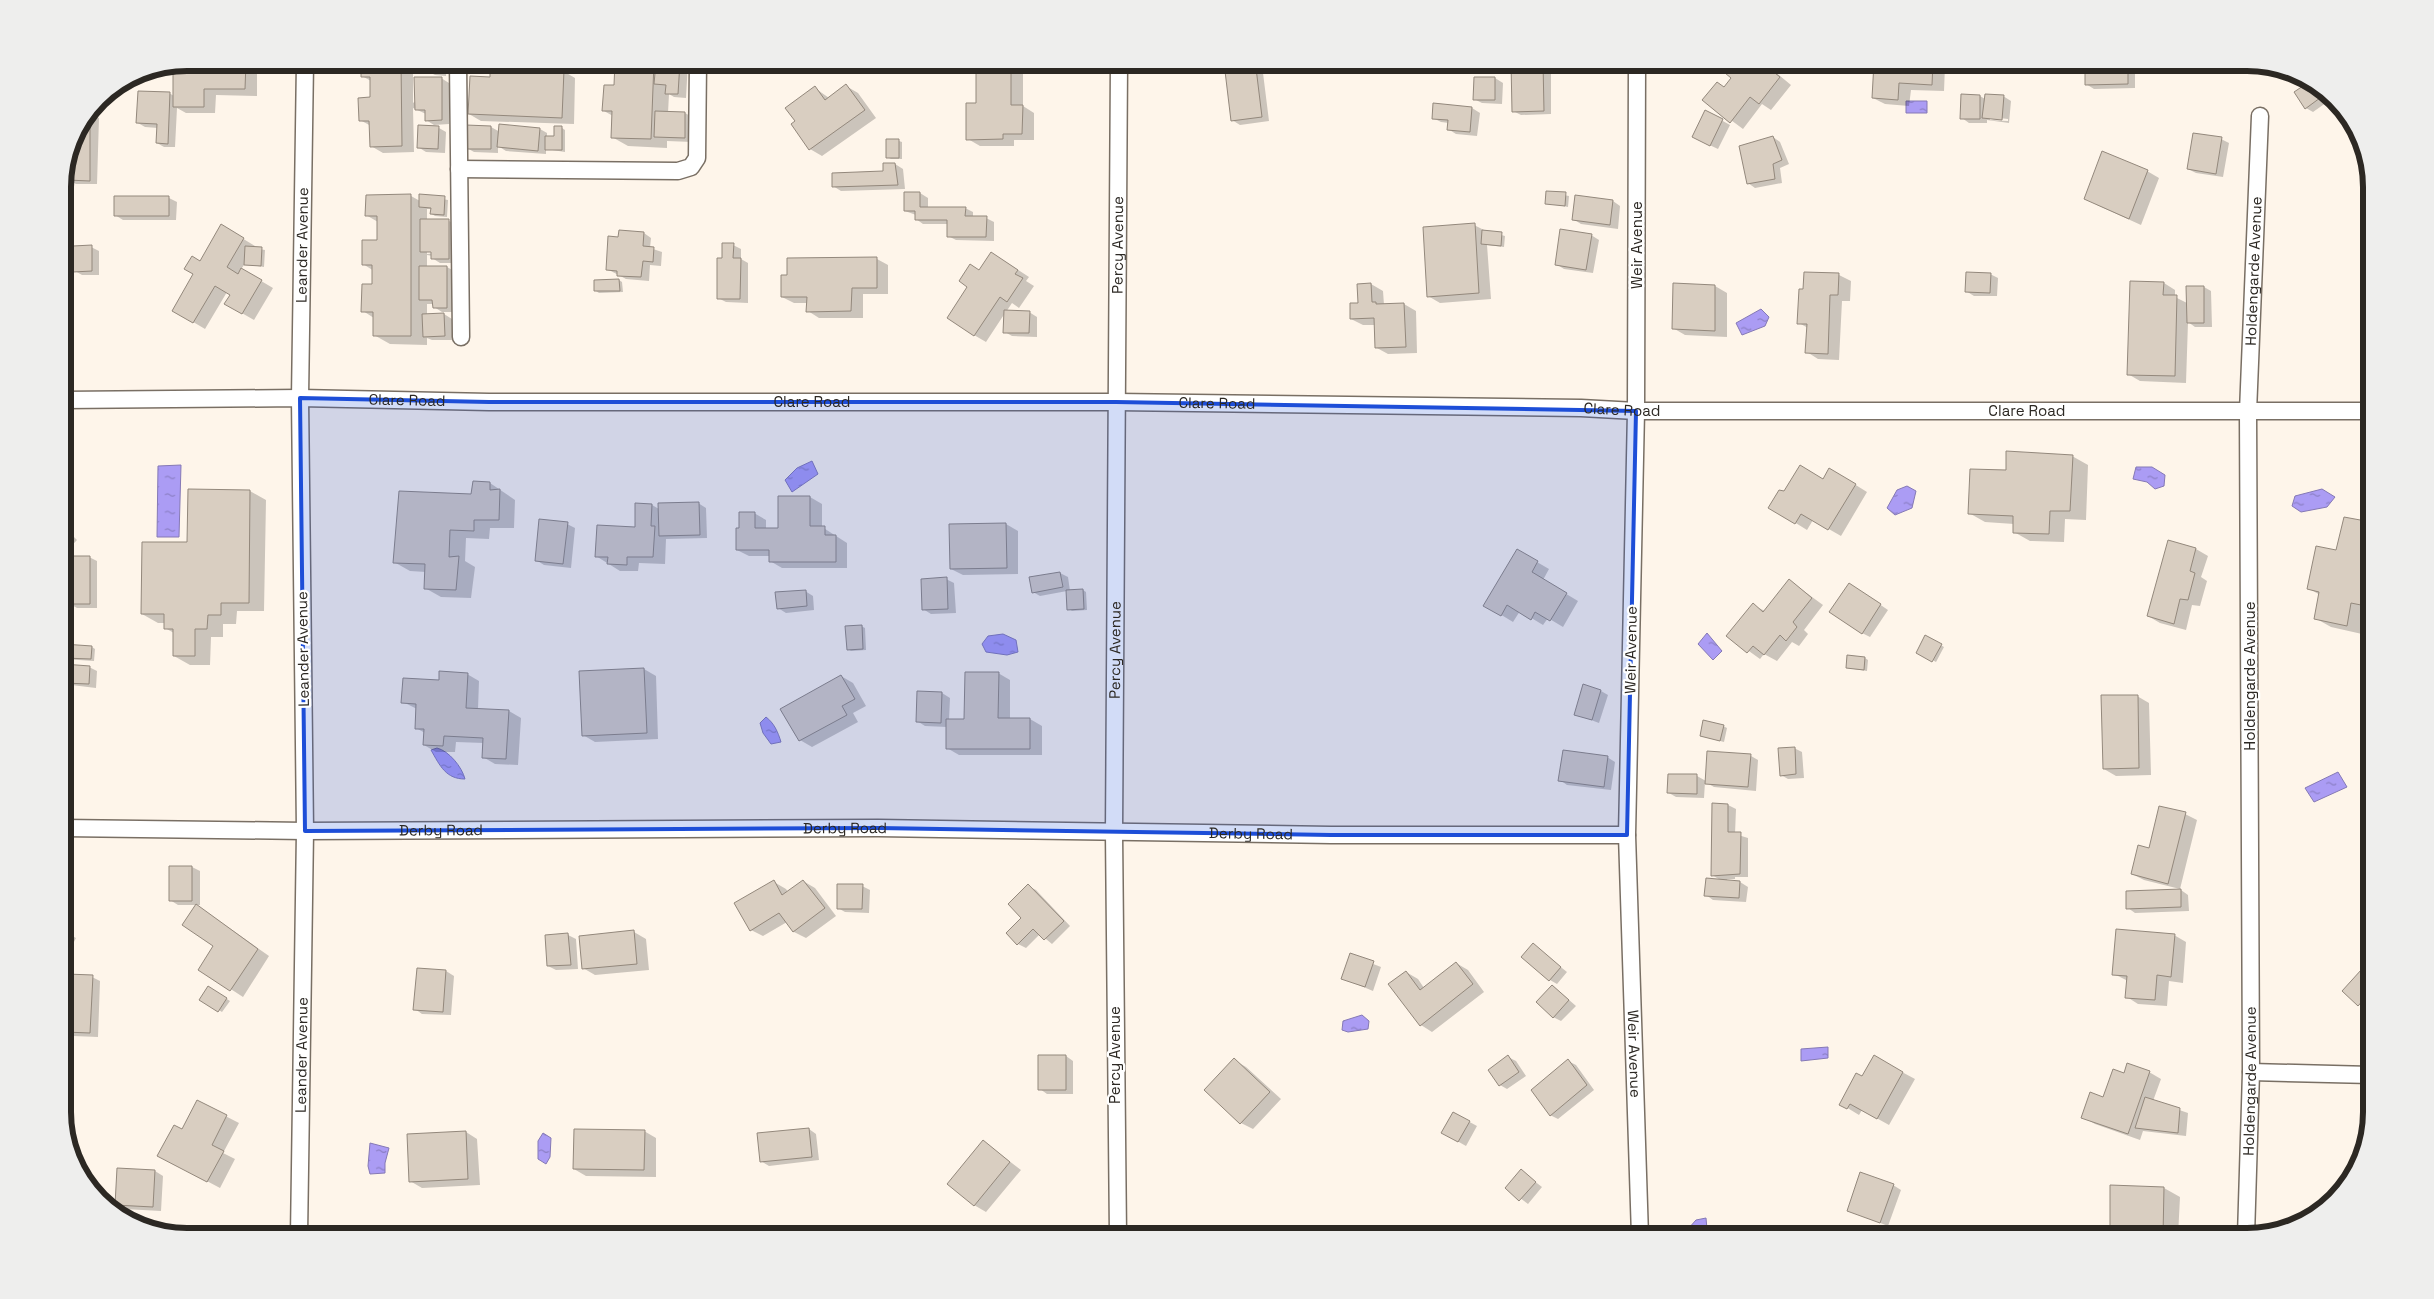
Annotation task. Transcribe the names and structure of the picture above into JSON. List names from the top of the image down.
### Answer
{
  "streets": {
    "street": [
      "Leander Avenue",
      "Percy Avenue",
      "Weir Avenue",
      "Holdengarde Avenue",
      "Clare Road",
      "Derby Road"
    ]
  },
  "crossings": [
    ["Leander Avenue", "Clare Road"],
    ["Leander Avenue", "Derby Road"],
    ["Percy Avenue", "Clare Road"],
    ["Percy Avenue", "Derby Road"],
    ["Weir Avenue", "Clare Road"],
    ["Weir Avenue", "Derby Road"],
    ["Holdengarde Avenue", "Clare Road"]
  ]
}
